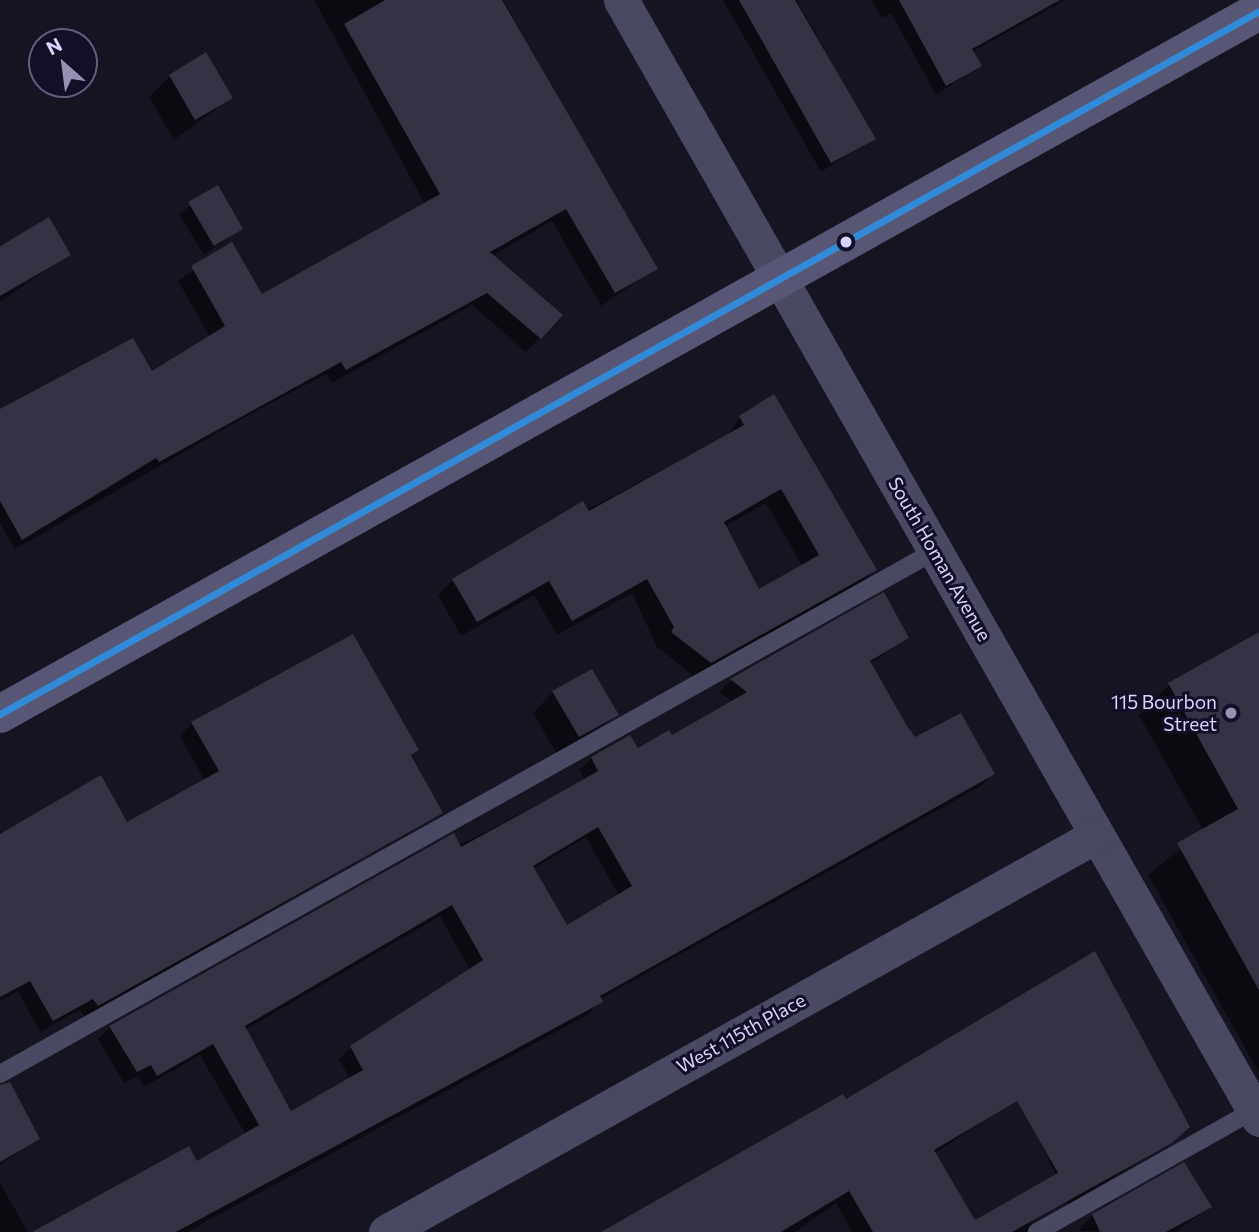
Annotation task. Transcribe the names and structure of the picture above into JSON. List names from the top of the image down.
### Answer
{
  "streets": {
    "street": ["South Homan Avenue", "West 115th Place"]
  },
  "crossings": [
    ["South Homan Avenue", "West 115th Place"]
  ],
  "places": ["115 Bourbon Street"],
  "north": "top left"
}
